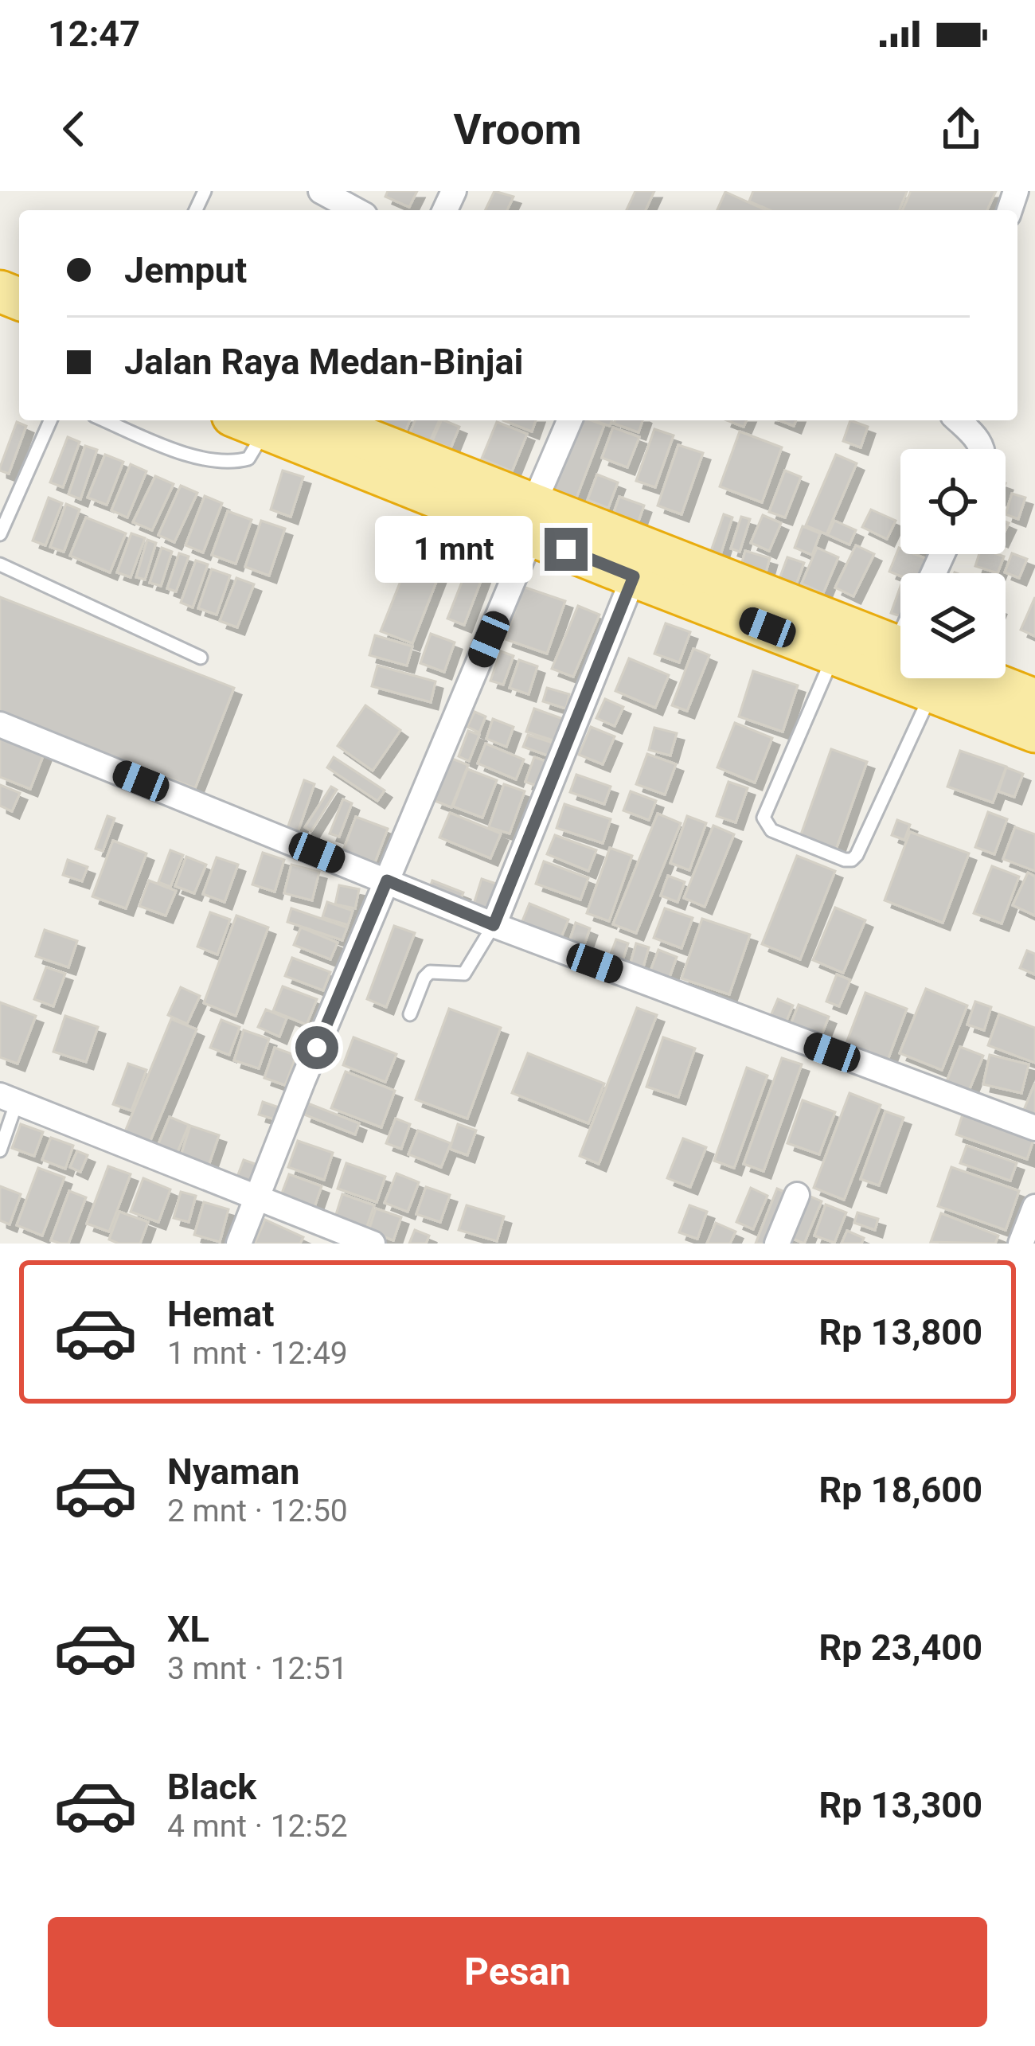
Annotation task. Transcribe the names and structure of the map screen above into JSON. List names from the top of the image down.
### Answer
{
  "page": {
    "status": "12:47",
    "header": "Vroom",
    "banner": ["Jemput", "Jalan Raya Medan-Binjai"],
    "bubble": "1 mnt",
    "list": [
      {
        "name": "Hemat",
        "note": "1 mnt · 12:49",
        "value": "Rp 13,800"
      },
      {
        "name": "Nyaman",
        "note": "2 mnt · 12:50",
        "value": "Rp 18,600"
      },
      {
        "name": "XL",
        "note": "3 mnt · 12:51",
        "value": "Rp 23,400"
      },
      {
        "name": "Black",
        "note": "4 mnt · 12:52",
        "value": "Rp 13,300"
      }
    ],
    "buttons": "Pesan"
  }
}
